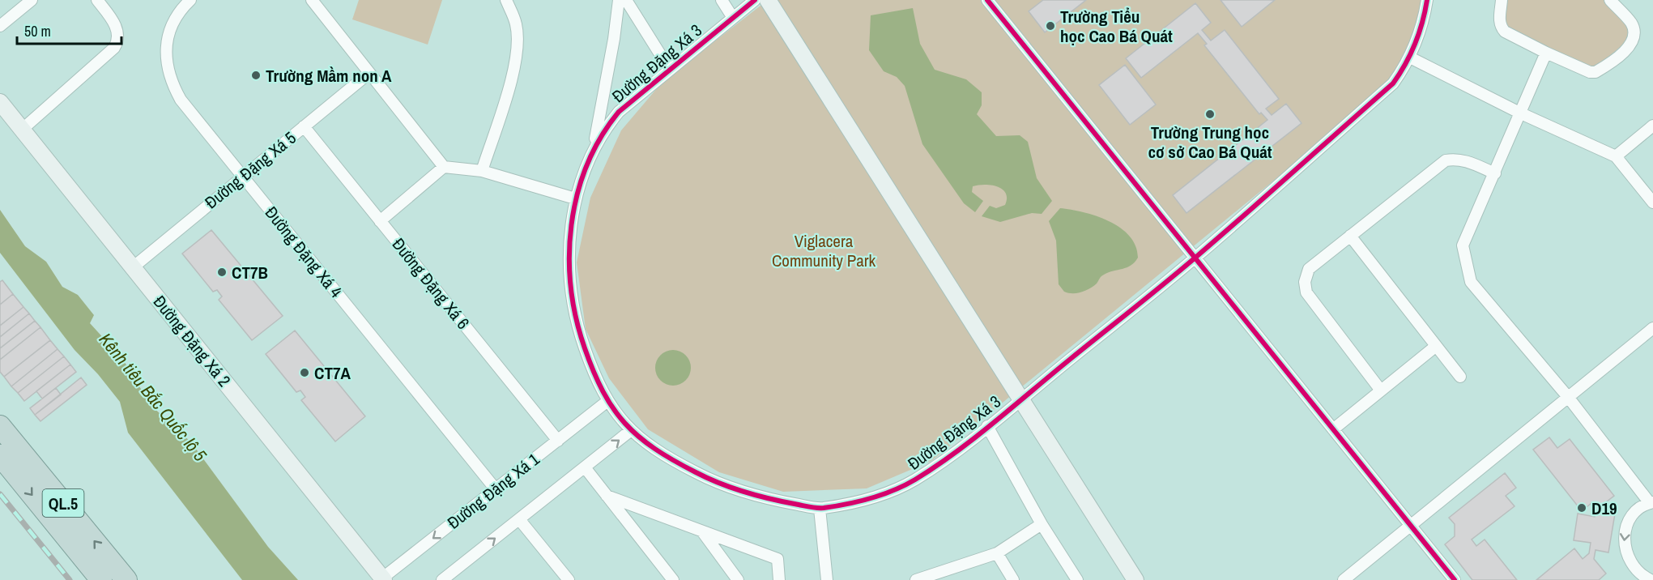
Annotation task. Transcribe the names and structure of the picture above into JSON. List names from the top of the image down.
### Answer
{
  "streets": {
    "highway": ["QL.5"],
    "street": [
      "Đường Đặng Xá 3",
      "Đường Đặng Xá 5",
      "Đường Đặng Xá 4",
      "Đường Đặng Xá 6",
      "Đường Đặng Xá 2",
      "Đường Đặng Xá 1"
    ]
  },
  "crossings": [
    ["Đường Đặng Xá 3", "Đường Đặng Xá 1"],
    ["Đường Đặng Xá 5", "Đường Đặng Xá 4"],
    ["Đường Đặng Xá 5", "Đường Đặng Xá 6"],
    ["Đường Đặng Xá 5", "Đường Đặng Xá 2"],
    ["Đường Đặng Xá 4", "Đường Đặng Xá 1"],
    ["Đường Đặng Xá 6", "Đường Đặng Xá 1"],
    ["Đường Đặng Xá 2", "Đường Đặng Xá 1"]
  ],
  "water": ["Kênh tiêu Bắc Quốc lộ 5"],
  "parks": ["Viglacera Community Park"],
  "places": [
    "Trường Tiểu học Cao Bá Quát",
    "Trường Mầm non A",
    "Trường Trung học cơ sở Cao Bá Quát",
    "CT7B",
    "CT7A",
    "D19"
  ],
  "scale_bar": "50 m"
}
